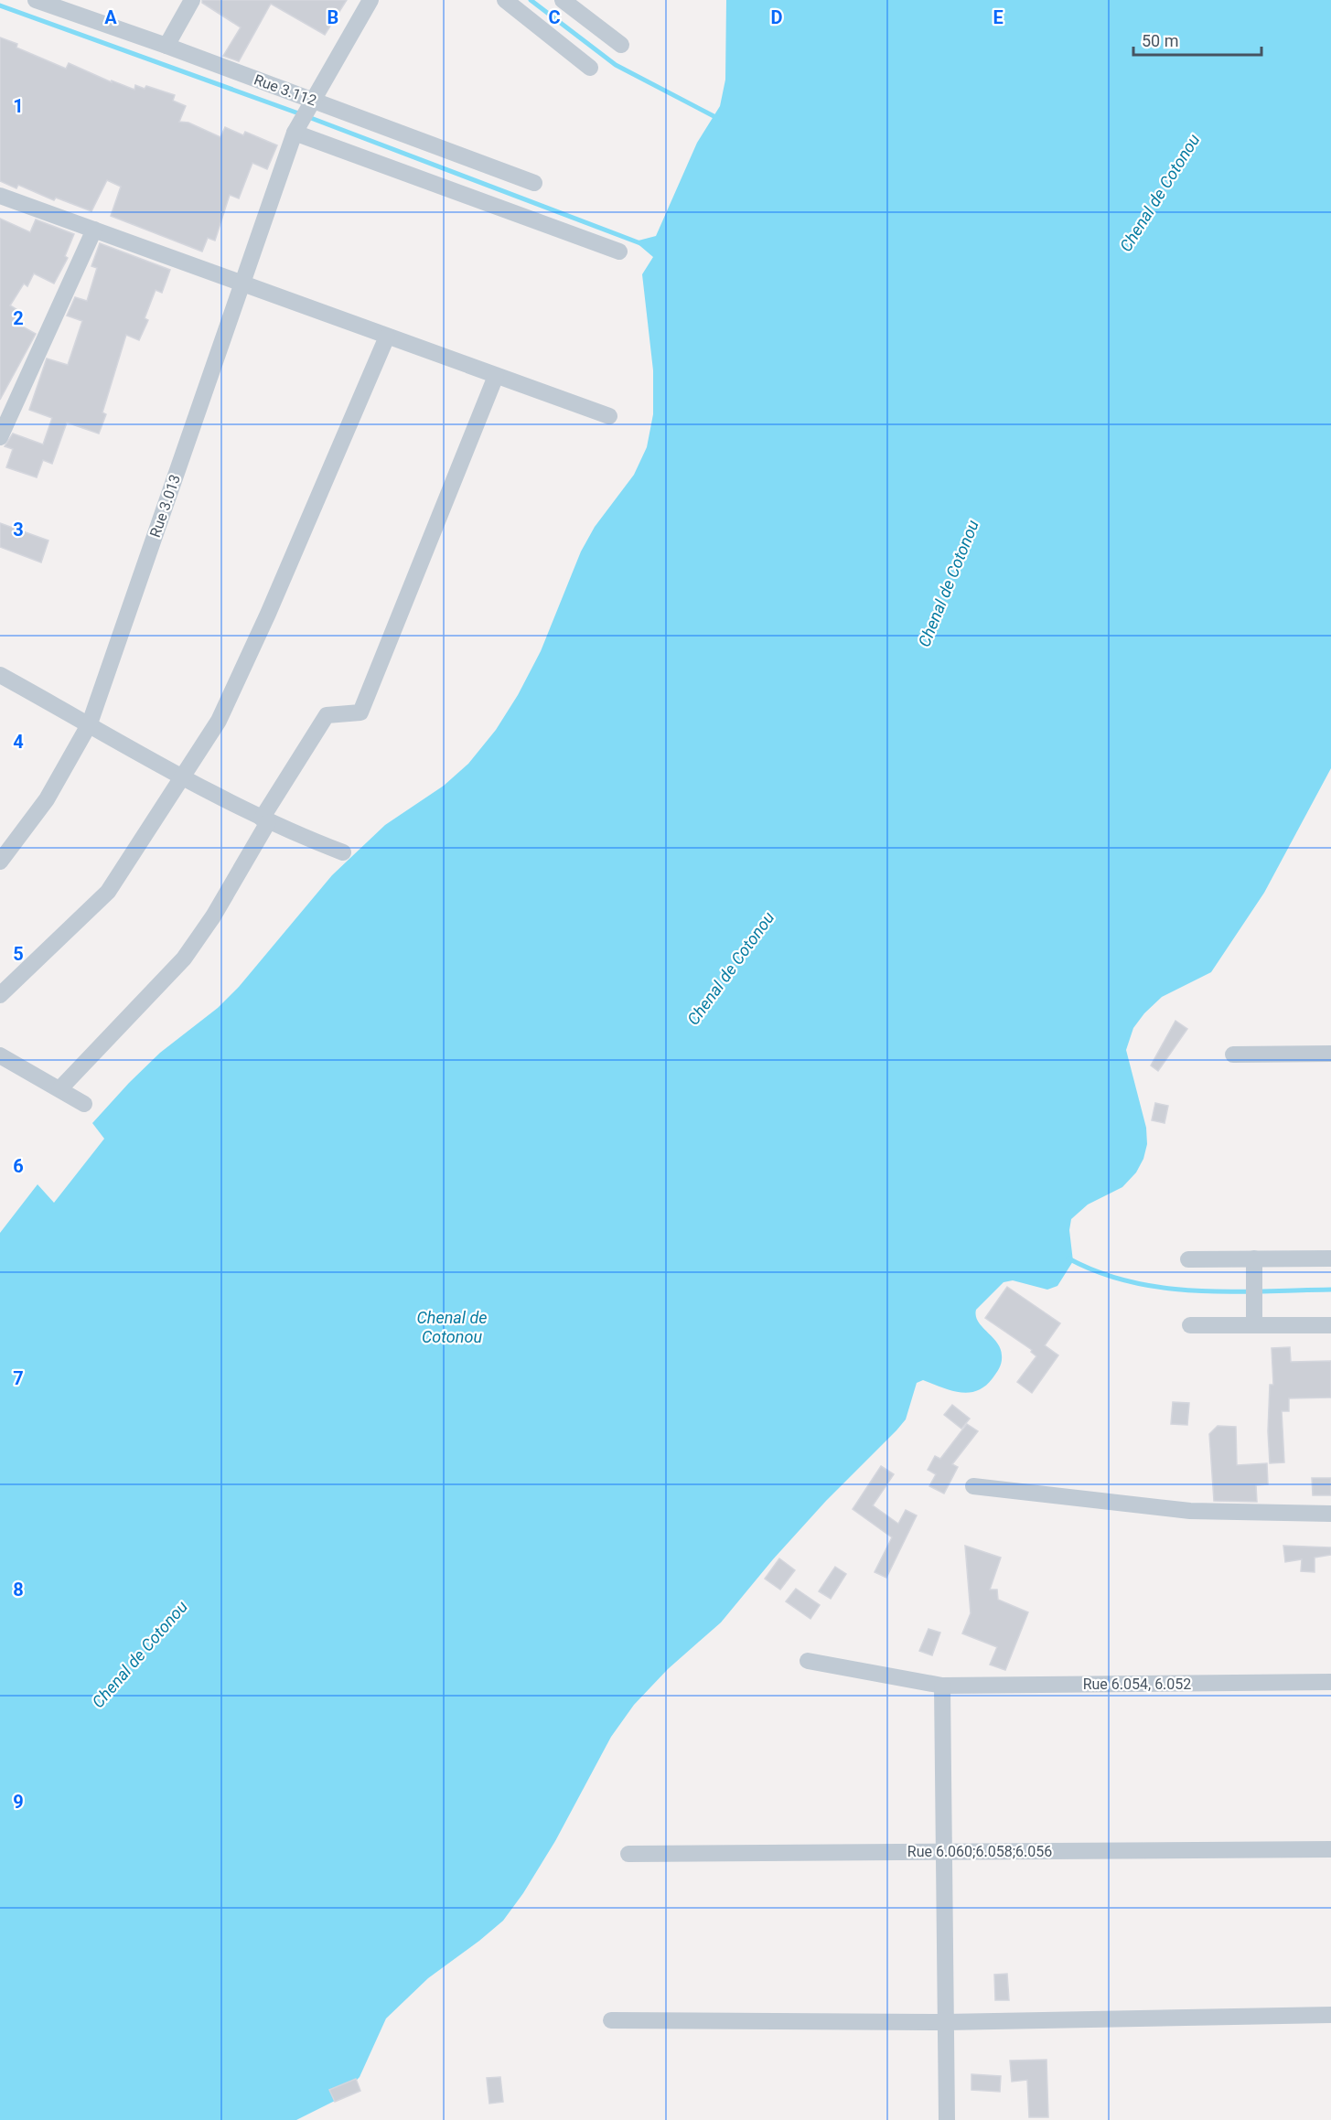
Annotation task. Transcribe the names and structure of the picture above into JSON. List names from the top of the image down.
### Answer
{
  "streets": {
    "street": [
      "Rue 3.112",
      "Rue 3.013",
      "Rue 6.054, 6.052",
      "Rue 6.060;6.058;6.056"
    ]
  },
  "crossings": [
    ["Rue 3.112", "Rue 3.013"]
  ],
  "water": ["Chenal de Cotonou"],
  "scale_bar": "50 m",
  "grid": {
    "columns": [
      "A",
      "B",
      "C",
      "D",
      "E"
    ],
    "rows": [
      "1",
      "2",
      "3",
      "4",
      "5",
      "6",
      "7",
      "8",
      "9"
    ]
  }
}
